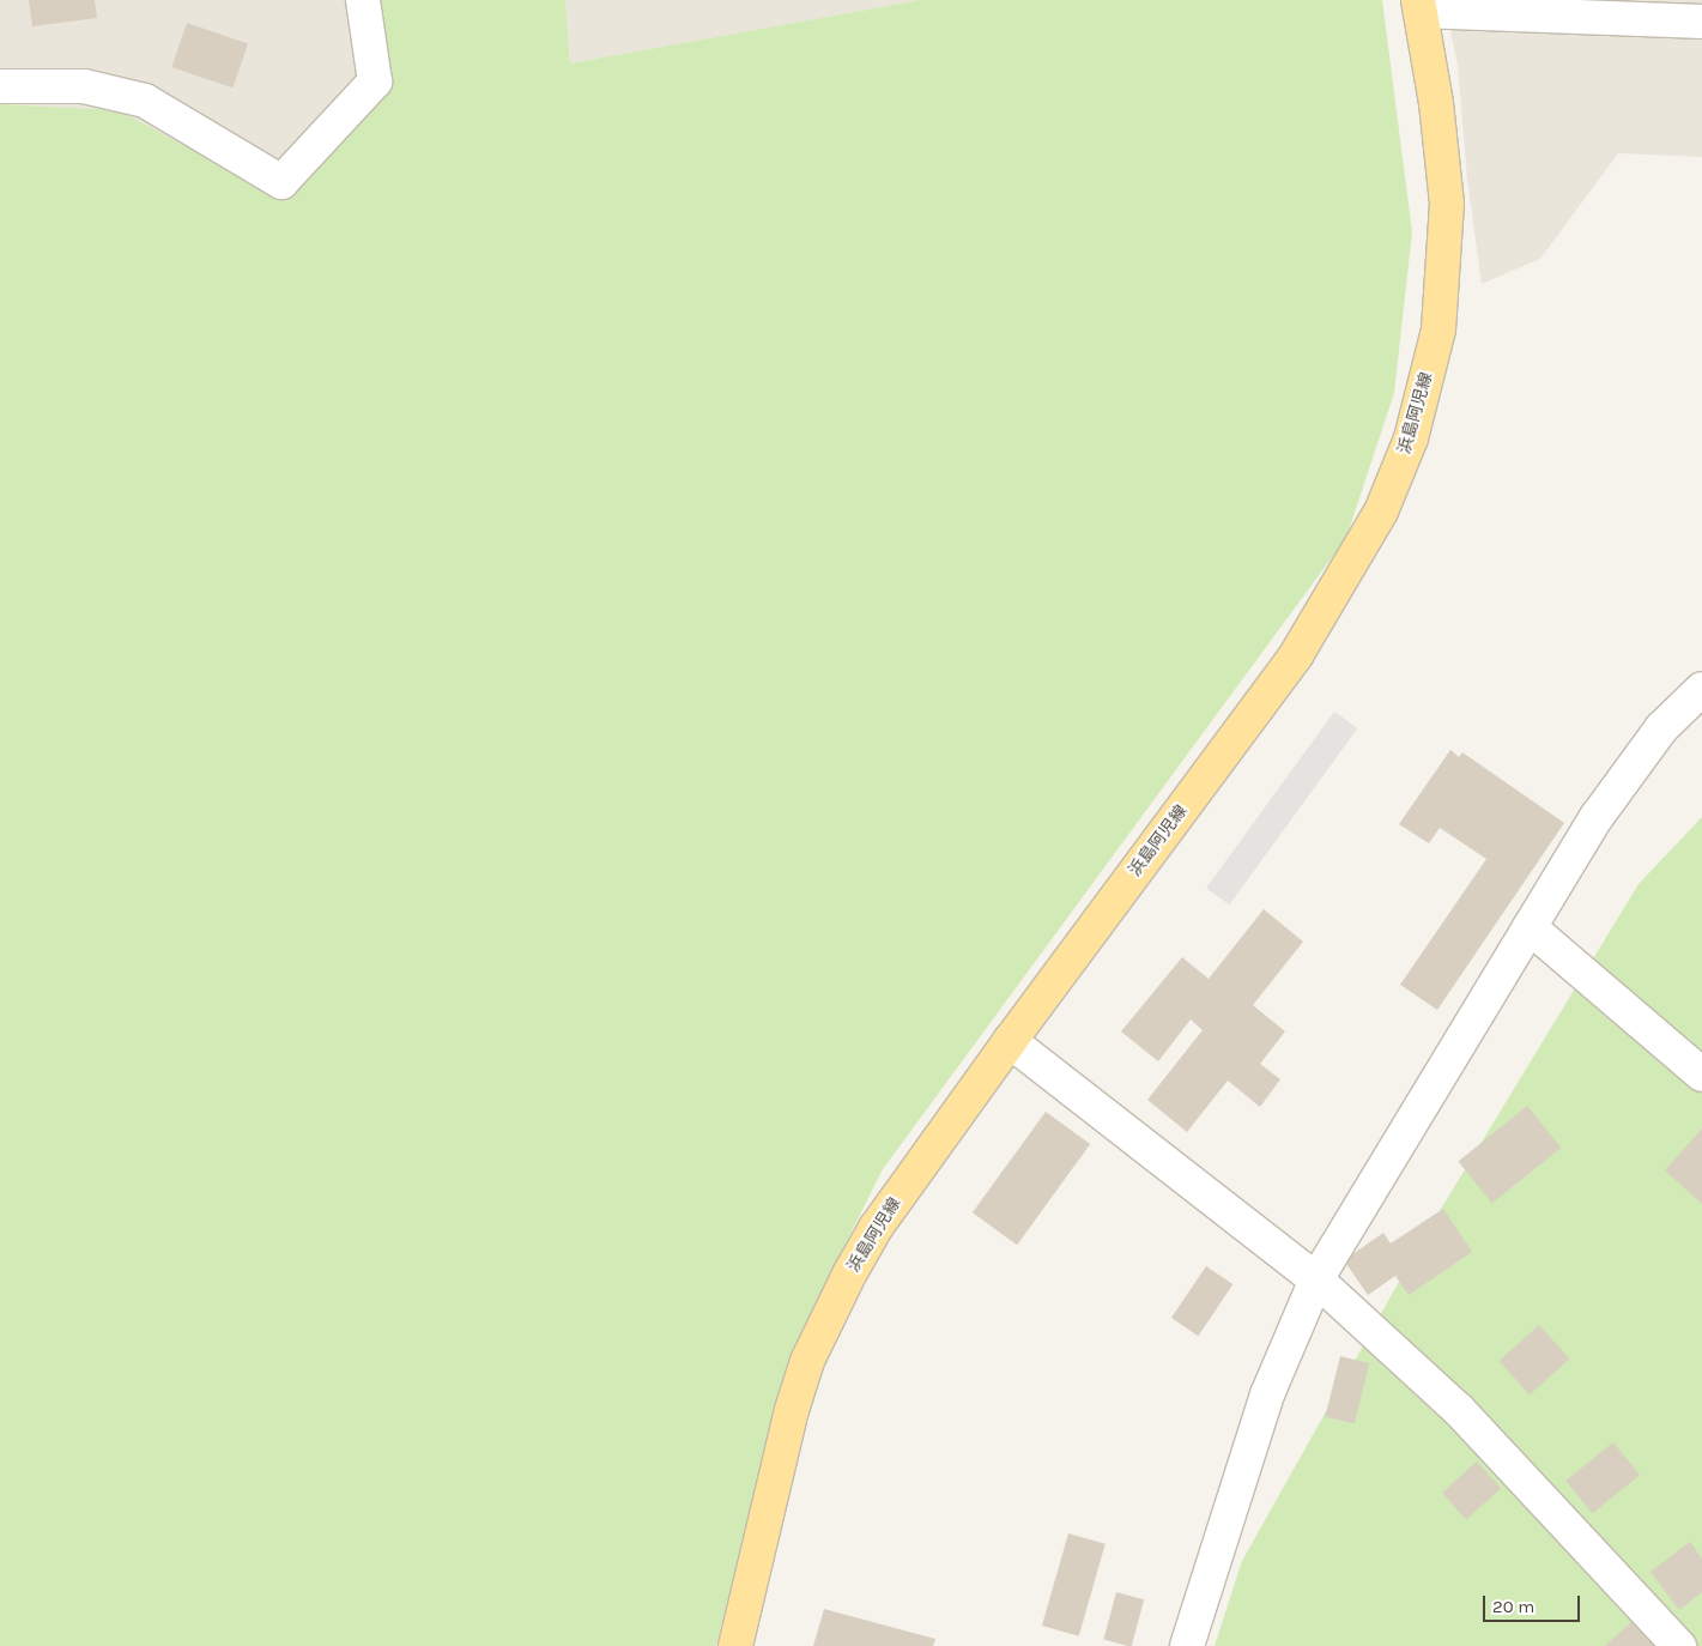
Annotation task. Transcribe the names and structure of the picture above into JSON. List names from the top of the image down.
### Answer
{
  "streets": {
    "main road": ["浜島阿児線"]
  },
  "scale_bar": "20 m"
}
